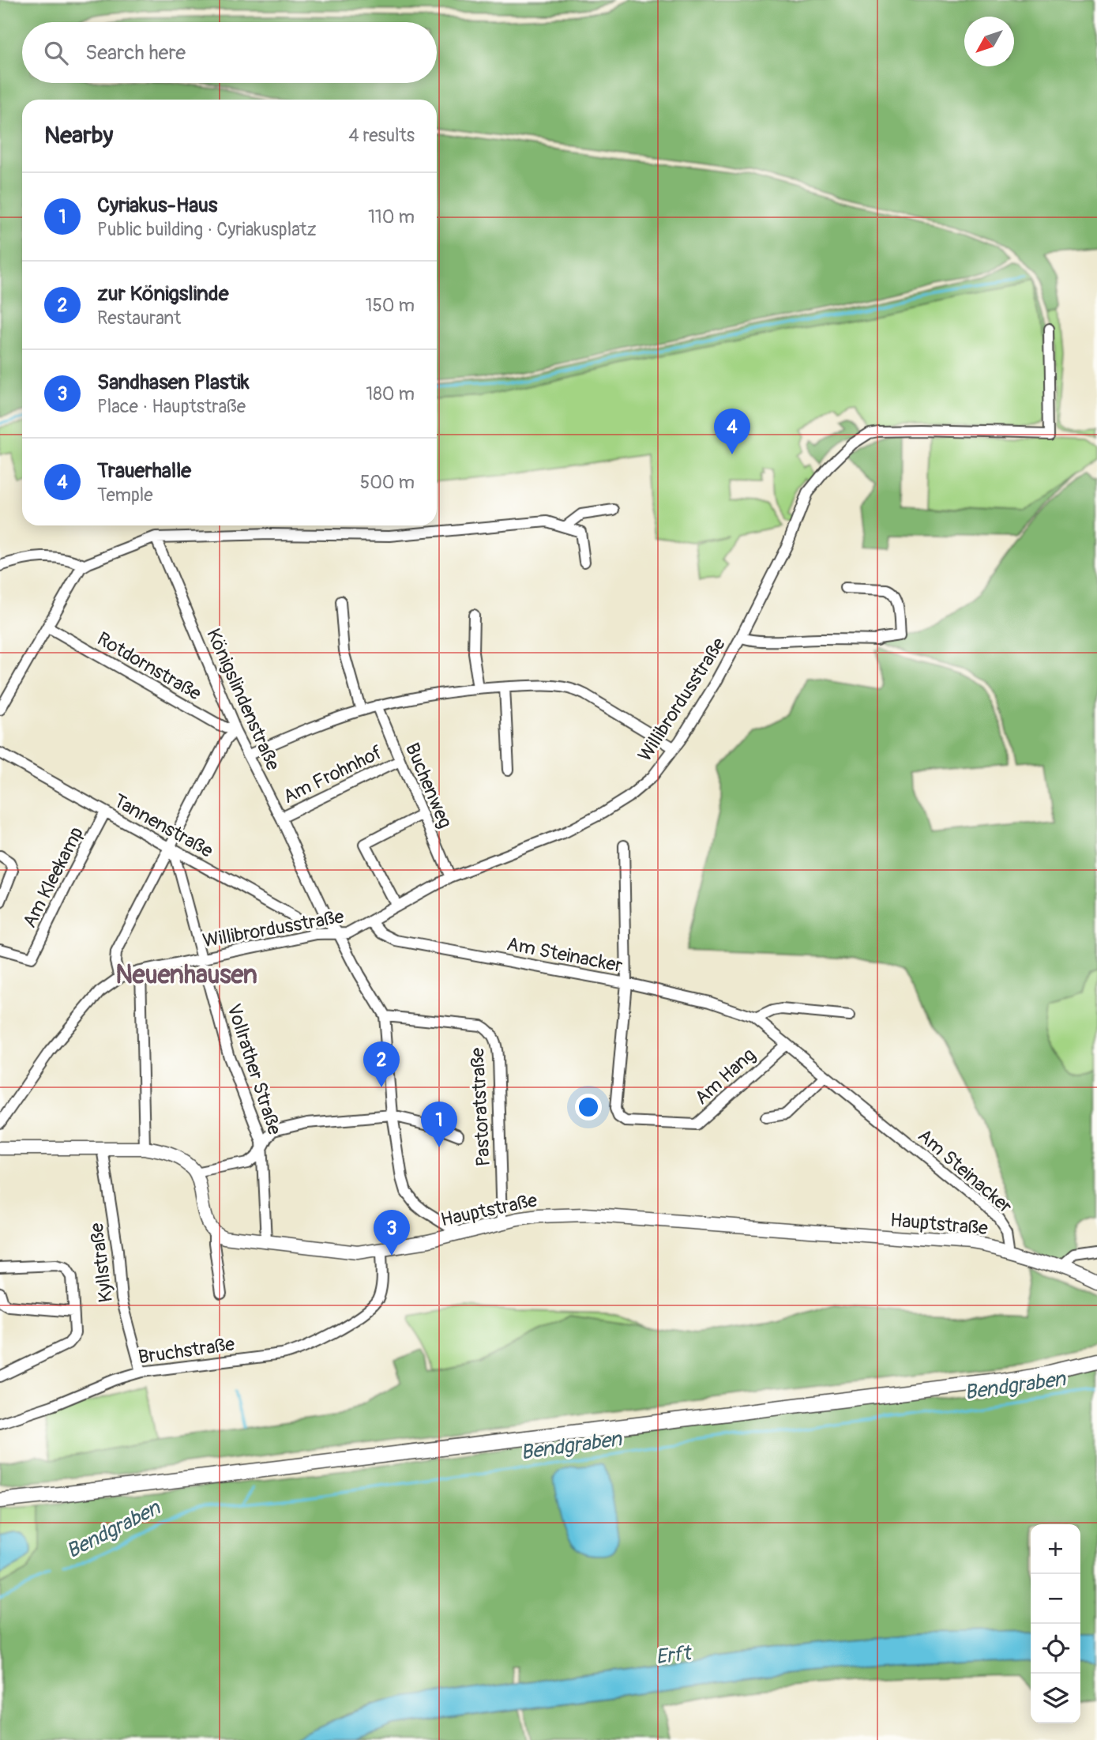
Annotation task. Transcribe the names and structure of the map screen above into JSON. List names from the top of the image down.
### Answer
{
  "streets": {
    "street": [
      "Rotdornstraße",
      "Königslindenstraße",
      "Willibrordusstraße",
      "Am Frohnhof",
      "Buchenweg",
      "Tannenstraße",
      "Am Kleekamp",
      "Am Steinacker",
      "Vollrather Straße",
      "Am Hang",
      "Pastoratstraße",
      "Hauptstraße",
      "Kyllstraße",
      "Bruchstraße"
    ]
  },
  "crossings": [
    ["Rotdornstraße", "Königslindenstraße"],
    ["Königslindenstraße", "Willibrordusstraße"],
    ["Königslindenstraße", "Am Frohnhof"],
    ["Königslindenstraße", "Pastoratstraße"],
    ["Königslindenstraße", "Hauptstraße"],
    ["Willibrordusstraße", "Buchenweg"],
    ["Willibrordusstraße", "Am Steinacker"],
    ["Willibrordusstraße", "Vollrather Straße"],
    ["Am Frohnhof", "Buchenweg"],
    ["Tannenstraße", "Am Kleekamp"],
    ["Tannenstraße", "Vollrather Straße"],
    ["Am Steinacker", "Am Hang"],
    ["Am Steinacker", "Hauptstraße"],
    ["Vollrather Straße", "Hauptstraße"],
    ["Pastoratstraße", "Hauptstraße"],
    ["Hauptstraße", "Bruchstraße"],
    ["Kyllstraße", "Bruchstraße"]
  ],
  "districts": ["Neuenhausen"],
  "water": ["Bendgraben", "Erft"],
  "north": "bottom left",
  "page": {
    "search": "Search here",
    "heading": ["Nearby", "4 results"],
    "list": [
      {
        "mark": "1",
        "name": "Cyriakus-Haus",
        "note": "Public building · Cyriakusplatz",
        "value": "110 m"
      },
      {
        "mark": "2",
        "name": "zur Königslinde",
        "note": "Restaurant",
        "value": "150 m"
      },
      {
        "mark": "3",
        "name": "Sandhasen Plastik",
        "note": "Place · Hauptstraße",
        "value": "180 m"
      },
      {
        "mark": "4",
        "name": "Trauerhalle",
        "note": "Temple",
        "value": "500 m"
      }
    ],
    "pins": [
      "4",
      "2",
      "1",
      "3"
    ],
    "map_buttons": ["+", "−"]
  }
}
